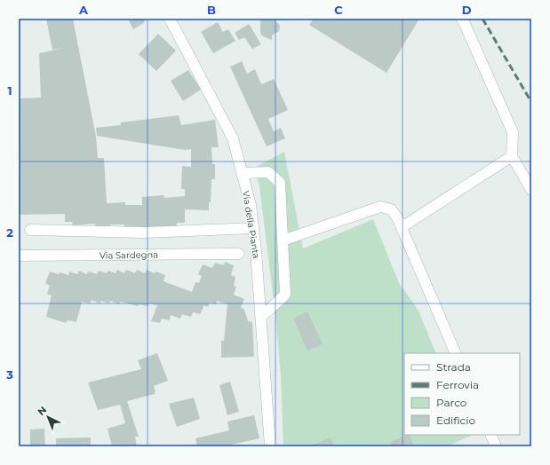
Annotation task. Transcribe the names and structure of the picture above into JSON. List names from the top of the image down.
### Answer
{
  "streets": {
    "street": ["Via della Pianta", "Via Sardegna"]
  },
  "legend": [
    "Strada",
    "Ferrovia",
    "Parco",
    "Edificio"
  ],
  "north": "top left",
  "grid": {
    "columns": [
      "A",
      "B",
      "C",
      "D"
    ],
    "rows": ["1", "2", "3"]
  }
}
